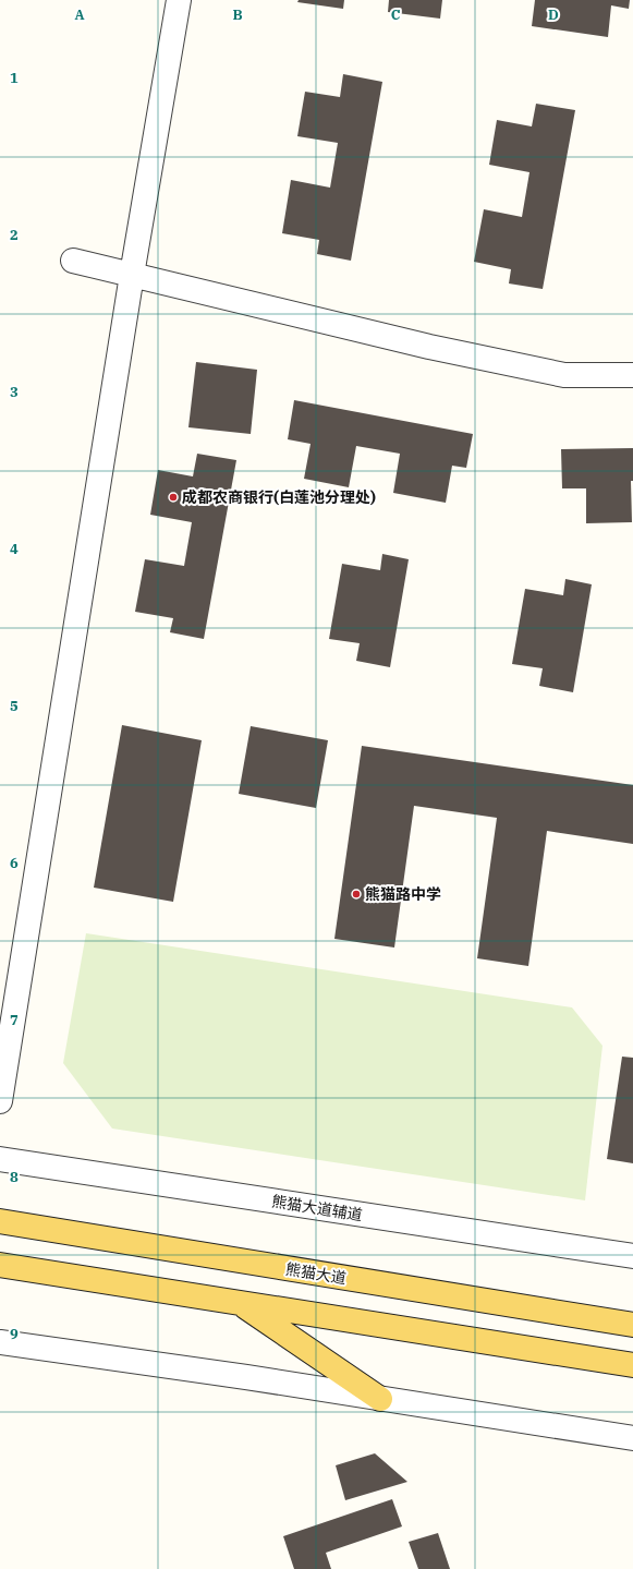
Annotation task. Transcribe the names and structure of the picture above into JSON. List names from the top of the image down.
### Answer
{
  "streets": {
    "main road": ["熊猫大道"],
    "street": ["熊猫大道辅道"]
  },
  "places": ["成都农商银行(白莲池分理处)", "熊猫路中学"],
  "grid": {
    "columns": [
      "A",
      "B",
      "C",
      "D"
    ],
    "rows": [
      "1",
      "2",
      "3",
      "4",
      "5",
      "6",
      "7",
      "8",
      "9"
    ]
  }
}
